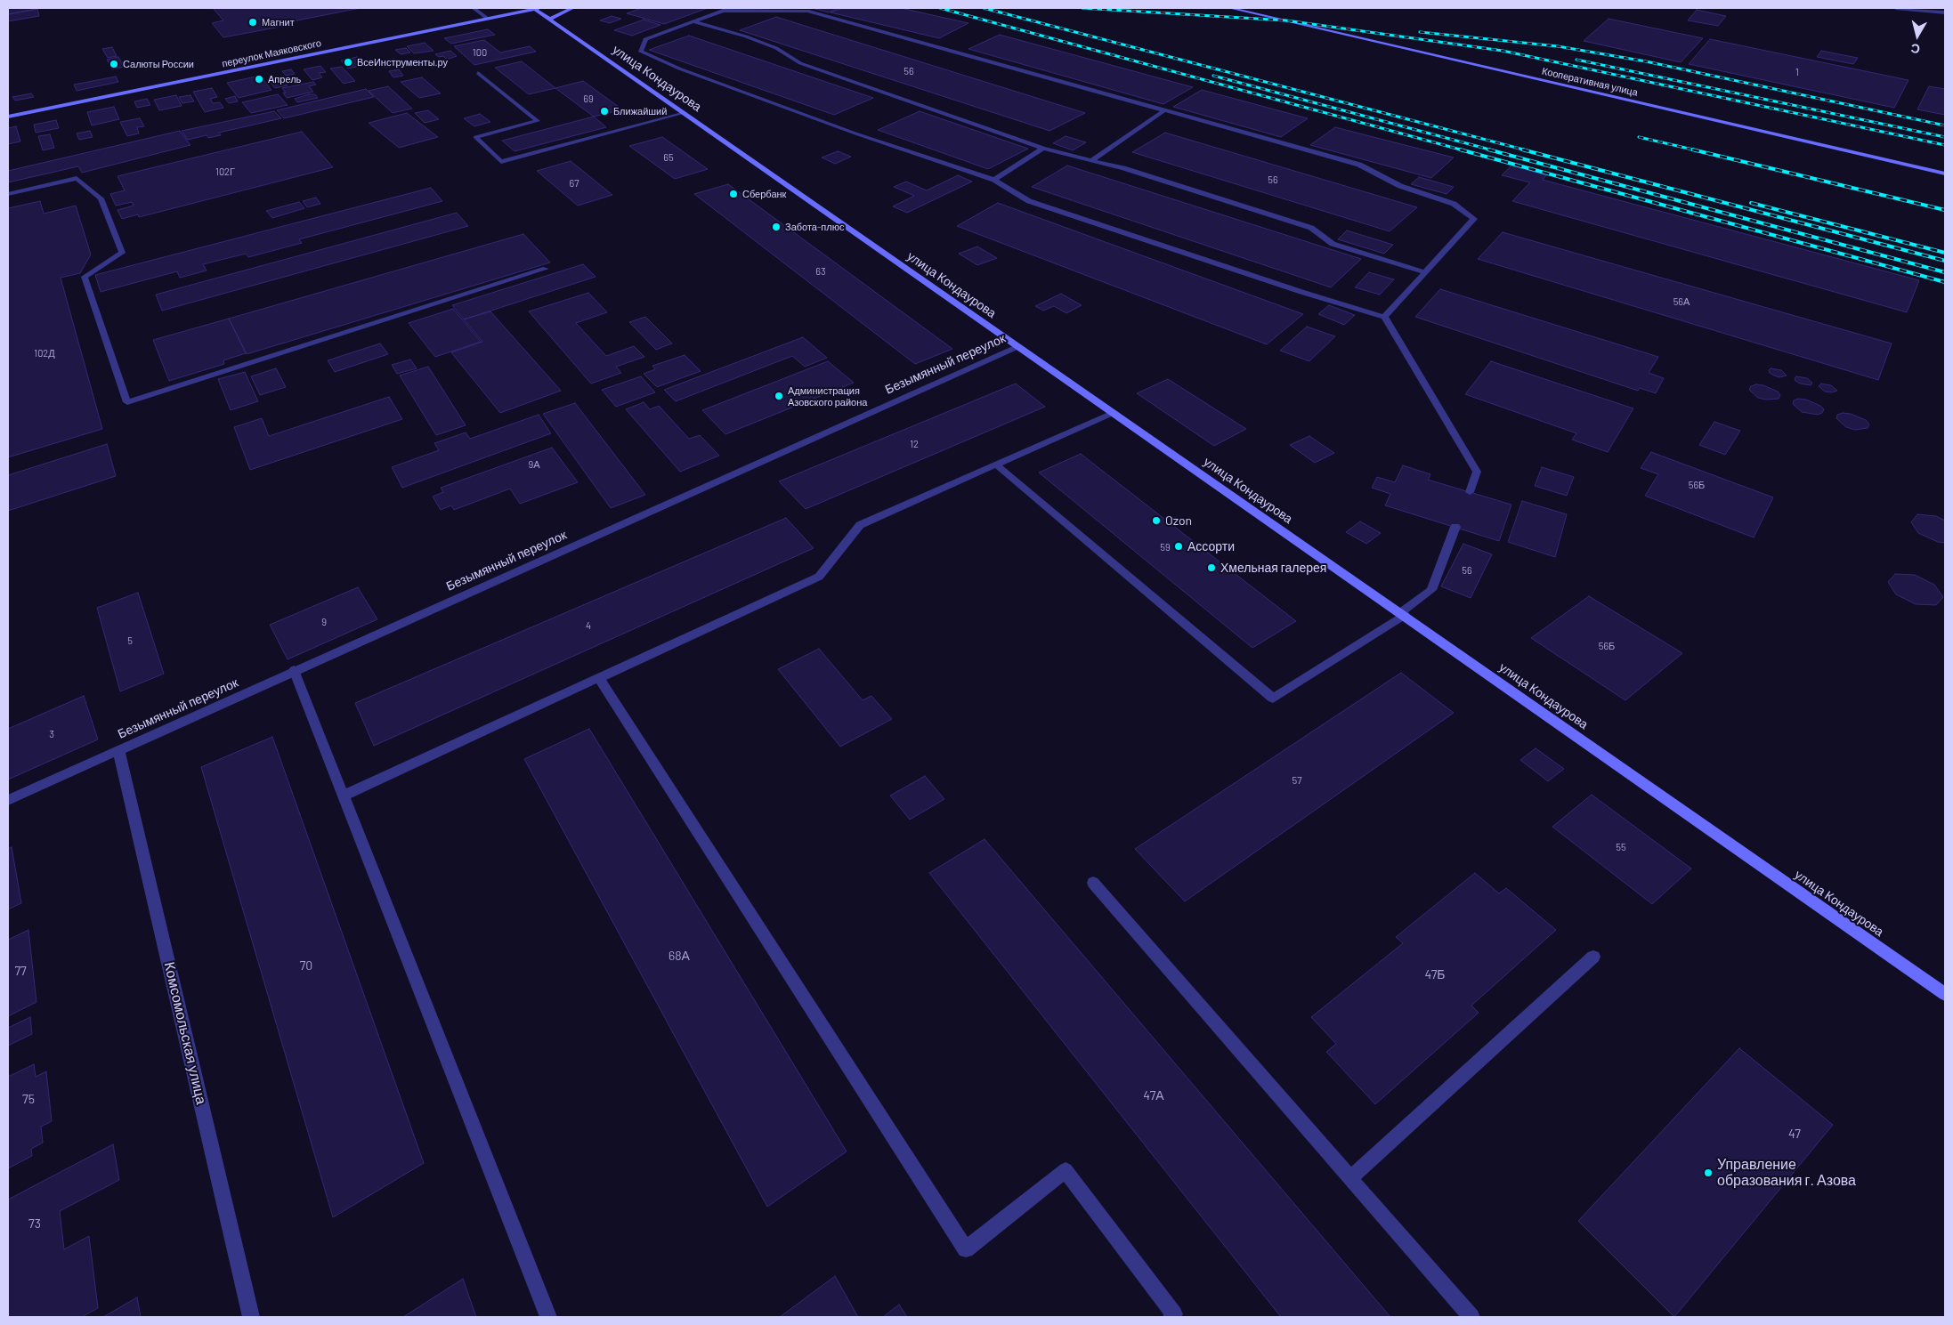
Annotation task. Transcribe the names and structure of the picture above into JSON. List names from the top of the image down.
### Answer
{
  "streets": {
    "street": [
      "переулок Маяковского",
      "улица Кондаурова",
      "Кооперативная улица",
      "Безымянный переулок",
      "Комсомольская улица"
    ]
  },
  "crossings": [
    ["переулок Маяковского", "улица Кондаурова"],
    ["улица Кондаурова", "Безымянный переулок"],
    ["Безымянный переулок", "Комсомольская улица"]
  ],
  "places": [
    "Магнит",
    "ВсеИнструменты.ру",
    "Салюты России",
    "Апрель",
    "Ближайший",
    "Сбербанк",
    "Забота-плюс",
    "Администрация Азовского района",
    "Ozon",
    "Ассорти",
    "Хмельная галерея",
    "Управление образования г. Азова"
  ],
  "house_numbers": [
    "100",
    "56",
    "1",
    "69",
    "65",
    "102Г",
    "56",
    "67",
    "63",
    "56А",
    "102Д",
    "12",
    "9А",
    "56Б",
    "59",
    "56",
    "9",
    "4",
    "5",
    "56Б",
    "3",
    "57",
    "55",
    "68А",
    "70",
    "77",
    "47Б",
    "47А",
    "75",
    "47",
    "73"
  ],
  "north": "bottom"
}
